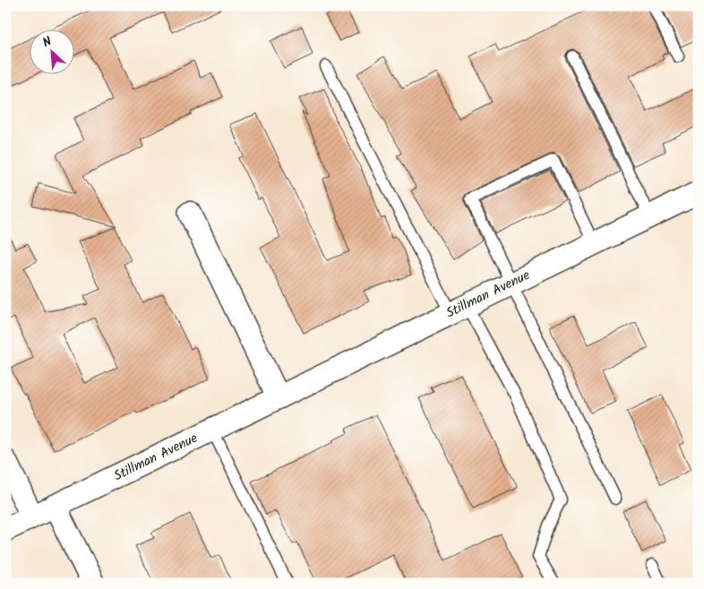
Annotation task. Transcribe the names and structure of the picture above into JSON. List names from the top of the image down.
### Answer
{
  "streets": {
    "street": ["Stillman Avenue"]
  },
  "north": "top left"
}
